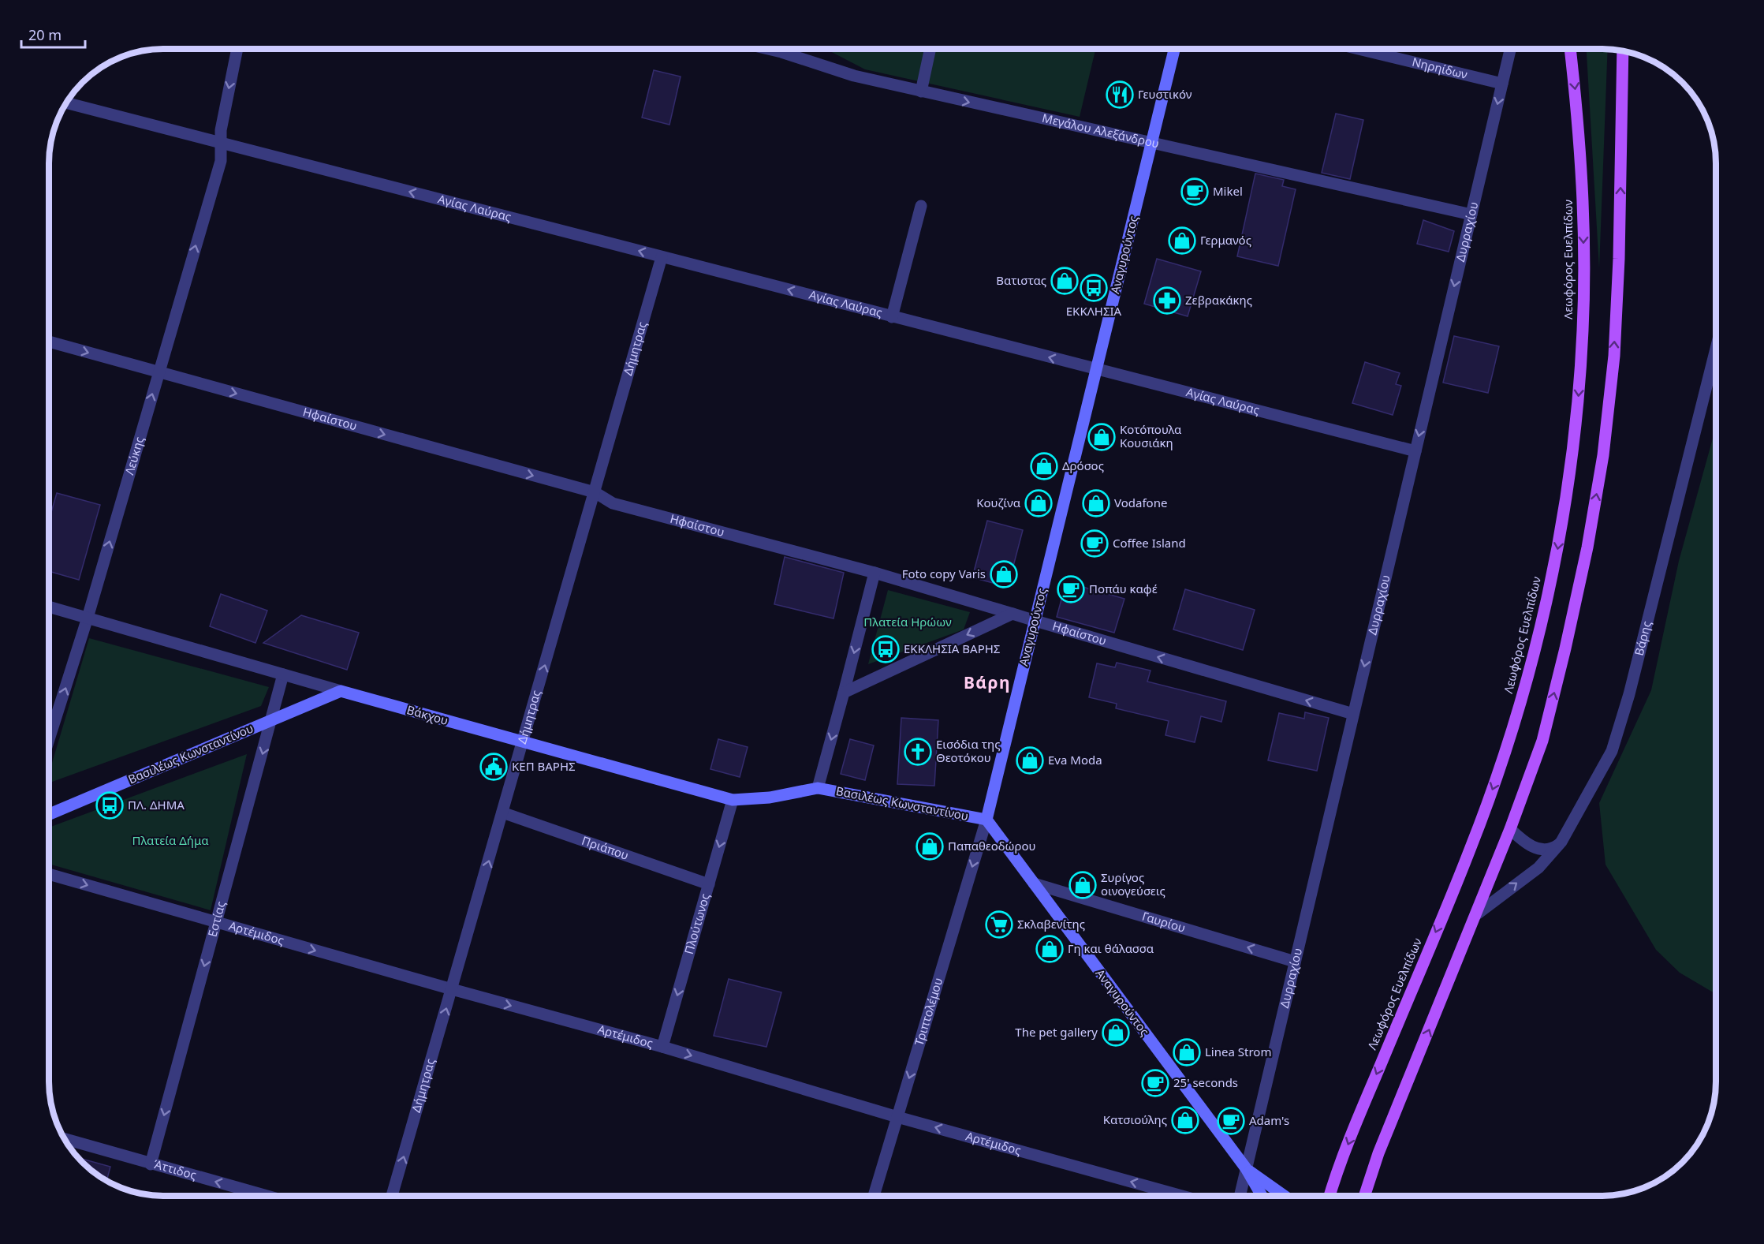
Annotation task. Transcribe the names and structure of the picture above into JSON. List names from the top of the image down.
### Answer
{
  "streets": {
    "main road": [
      "Αναγυρούντος",
      "Λεωφόρος Ευελπίδων",
      "Βάκχου",
      "Βασιλέως Κωνσταντίνου"
    ],
    "street": [
      "Νηρηίδων",
      "Μεγάλου Αλεξάνδρου",
      "Αγίας Λαύρας",
      "Δυρραχίου",
      "Δήμητρας",
      "Ηφαίστου",
      "Λεύκης",
      "Βάρης",
      "Πριάπου",
      "Εστίας",
      "Γαυρίου",
      "Πλούτωνος",
      "Αρτέμιδος",
      "Τριπτολέμου",
      "Άττιδος"
    ]
  },
  "crossings": [
    ["Νηρηίδων", "Δυρραχίου"],
    ["Μεγάλου Αλεξάνδρου", "Δυρραχίου"],
    ["Μεγάλου Αλεξάνδρου", "Αναγυρούντος"],
    ["Αγίας Λαύρας", "Δυρραχίου"],
    ["Αγίας Λαύρας", "Αναγυρούντος"],
    ["Αγίας Λαύρας", "Δήμητρας"],
    ["Αγίας Λαύρας", "Λεύκης"],
    ["Δυρραχίου", "Αναγυρούντος"],
    ["Δυρραχίου", "Ηφαίστου"],
    ["Δυρραχίου", "Γαυρίου"],
    ["Αναγυρούντος", "Ηφαίστου"],
    ["Αναγυρούντος", "Βασιλέως Κωνσταντίνου"],
    ["Αναγυρούντος", "Γαυρίου"],
    ["Αναγυρούντος", "Τριπτολέμου"],
    ["Δήμητρας", "Ηφαίστου"],
    ["Δήμητρας", "Βάκχου"],
    ["Δήμητρας", "Πριάπου"],
    ["Δήμητρας", "Αρτέμιδος"],
    ["Ηφαίστου", "Λεύκης"],
    ["Λεύκης", "Βάκχου"],
    ["Βάκχου", "Βασιλέως Κωνσταντίνου"],
    ["Βάκχου", "Εστίας"],
    ["Βάκχου", "Πλούτωνος"],
    ["Βασιλέως Κωνσταντίνου", "Εστίας"],
    ["Βασιλέως Κωνσταντίνου", "Τριπτολέμου"],
    ["Πριάπου", "Πλούτωνος"],
    ["Εστίας", "Αρτέμιδος"],
    ["Εστίας", "Άττιδος"],
    ["Πλούτωνος", "Αρτέμιδος"],
    ["Αρτέμιδος", "Τριπτολέμου"]
  ],
  "one_way": [
    "Αγίας Λαύρας",
    "Δυρραχίου",
    "Δήμητρας",
    "Λεύκης",
    "Εστίας",
    "Γαυρίου",
    "Πλούτωνος",
    "Τριπτολέμου",
    "Άττιδος"
  ],
  "districts": ["Βάρη"],
  "parks": ["Πλατεία Ηρώων", "Πλατεία Δήμα"],
  "places": {
    "restaurant": ["Γευστικόν"],
    "cafe": [
      "Mikel",
      "Coffee Island",
      "Ποπάυ καφέ",
      "25' seconds",
      "Adam's"
    ],
    "shop": [
      "Γερμανός",
      "Βατιστας",
      "Κοτόπουλα Κουσιάκη",
      "Δρόσος",
      "Κουζίνα",
      "Vodafone",
      "Foto copy Varis",
      "Eva Moda",
      "Παπαθεοδώρου",
      "Συρίγος οινογεύσεις",
      "Γη και θάλασσα",
      "The pet gallery",
      "Linea Strom",
      "Κατσιούλης"
    ],
    "bus stop": ["ΕΚΚΛΗΣΙΑ", "ΕΚΚΛΗΣΙΑ ΒΑΡΗΣ", "ΠΛ. ΔΗΜΑ"],
    "pharmacy": ["Ζεβρακάκης"],
    "church": ["Εισόδια της Θεοτόκου"],
    "public building": ["ΚΕΠ ΒΑΡΗΣ"],
    "supermarket": ["Σκλαβενίτης"]
  },
  "scale_bar": "20 m"
}
